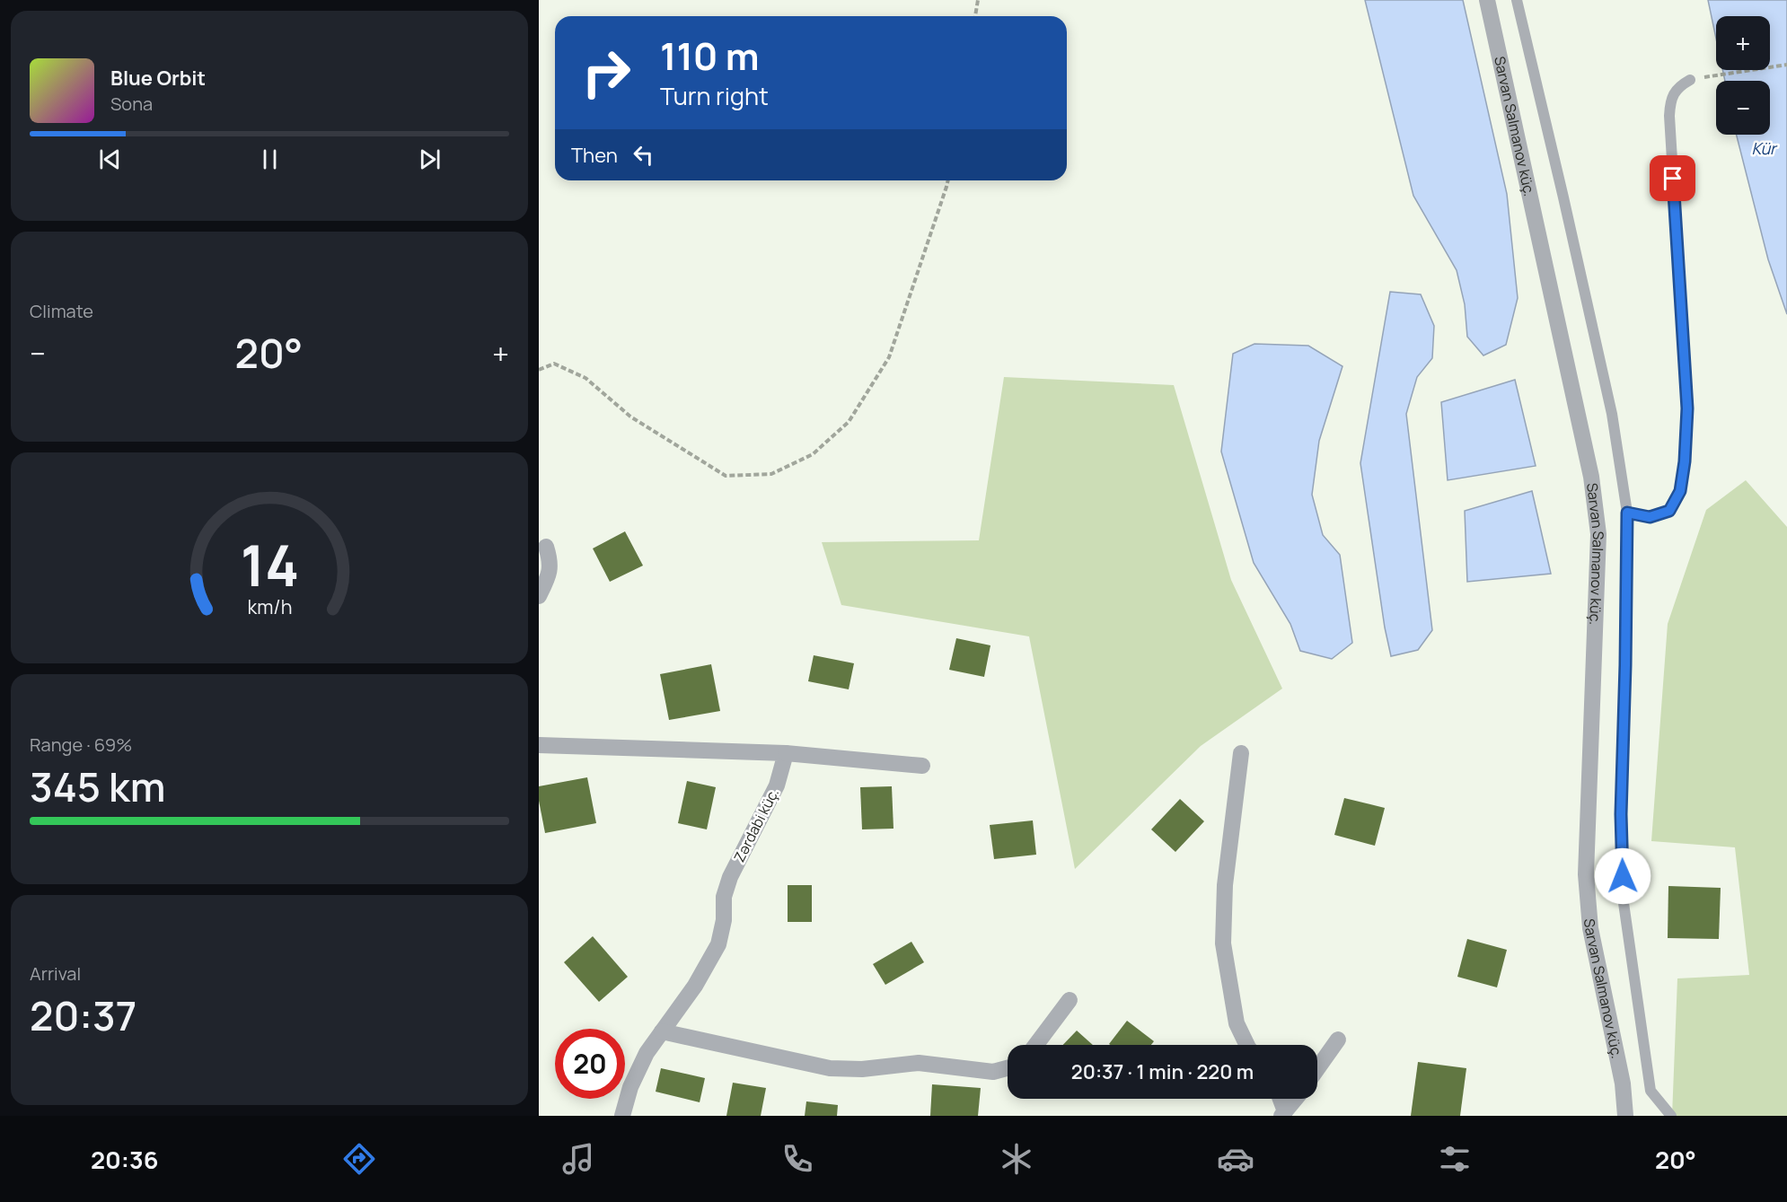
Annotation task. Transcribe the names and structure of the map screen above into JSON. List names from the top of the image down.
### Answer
{
  "streets": {
    "street": ["Sarvan Salmanov küç.", "Zərdabi küç."]
  },
  "water": ["Kür"],
  "page": {
    "map_buttons": ["+", "−"],
    "turn": ["110 m", "Turn right"],
    "song": ["Blue Orbit", "Sona"],
    "then": "Then",
    "tile": [
      "Climate",
      ["Range · 69%", "345 km"],
      ["Arrival", "20:37"]
    ],
    "heat": ["−", "20°", "+"],
    "limit": "20",
    "trip": "20:37 · 1 min · 220 m",
    "tabs": ["20:36", "20°"],
    "gauge": ["14", "km/h"]
  }
}
